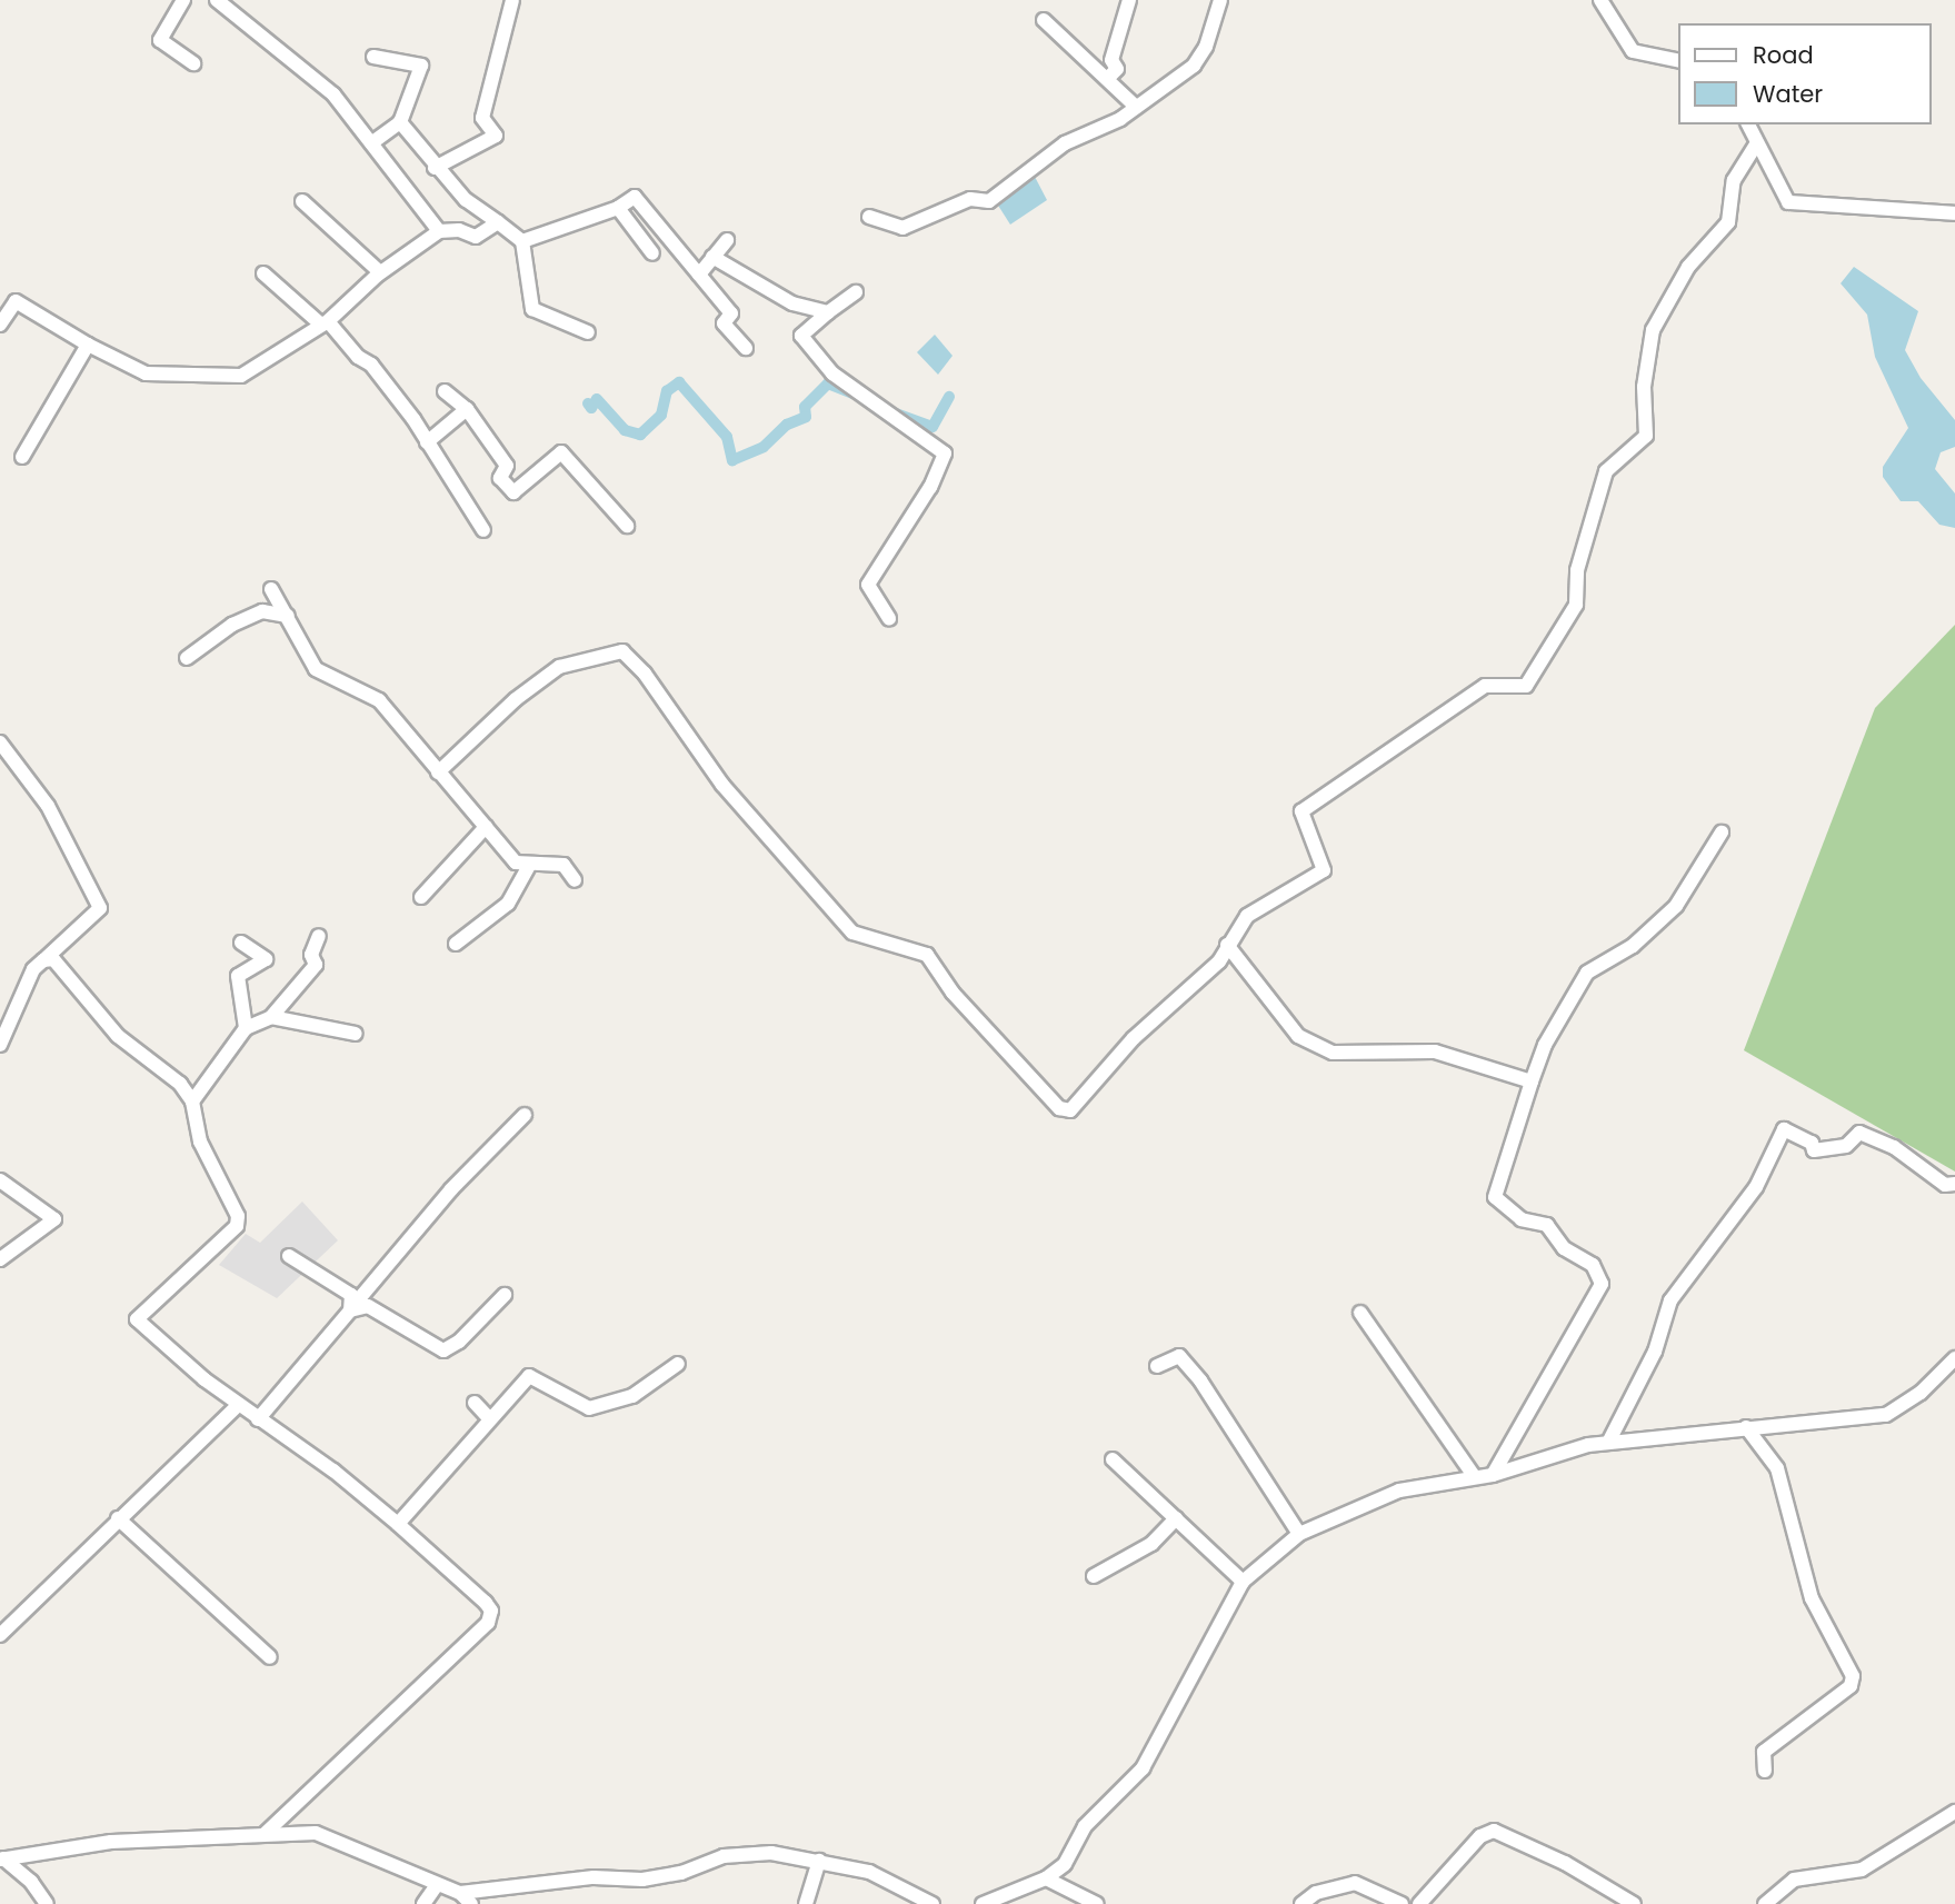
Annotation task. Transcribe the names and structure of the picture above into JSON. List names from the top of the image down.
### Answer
{
  "legend": ["Road", "Water"]
}
